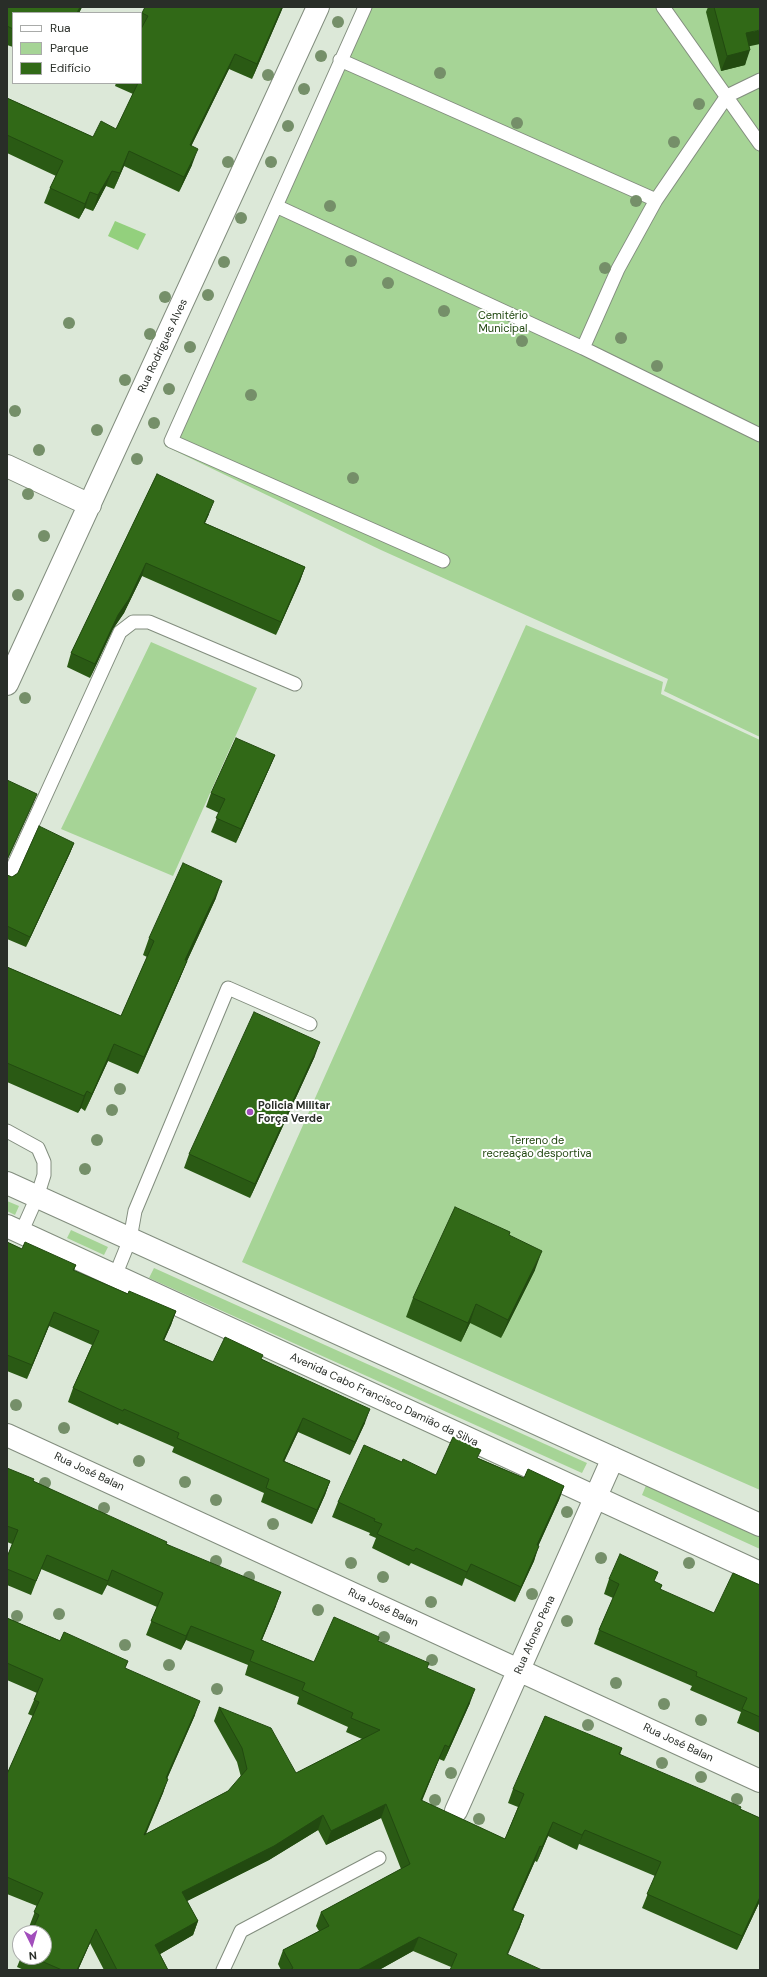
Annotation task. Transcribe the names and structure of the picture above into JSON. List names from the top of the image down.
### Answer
{
  "streets": {
    "street": [
      "Rua Rodrigues Alves",
      "Avenida Cabo Francisco Damião da Silva",
      "Rua José Balan",
      "Rua Afonso Pena"
    ]
  },
  "crossings": [
    ["Avenida Cabo Francisco Damião da Silva", "Rua Afonso Pena"],
    ["Rua José Balan", "Rua Afonso Pena"]
  ],
  "parks": ["Cemitério Municipal", "Terreno de recreação desportiva"],
  "places": ["Policia Militar Força Verde"],
  "legend": ["Rua", "Parque", "Edifício"],
  "north": "bottom"
}
